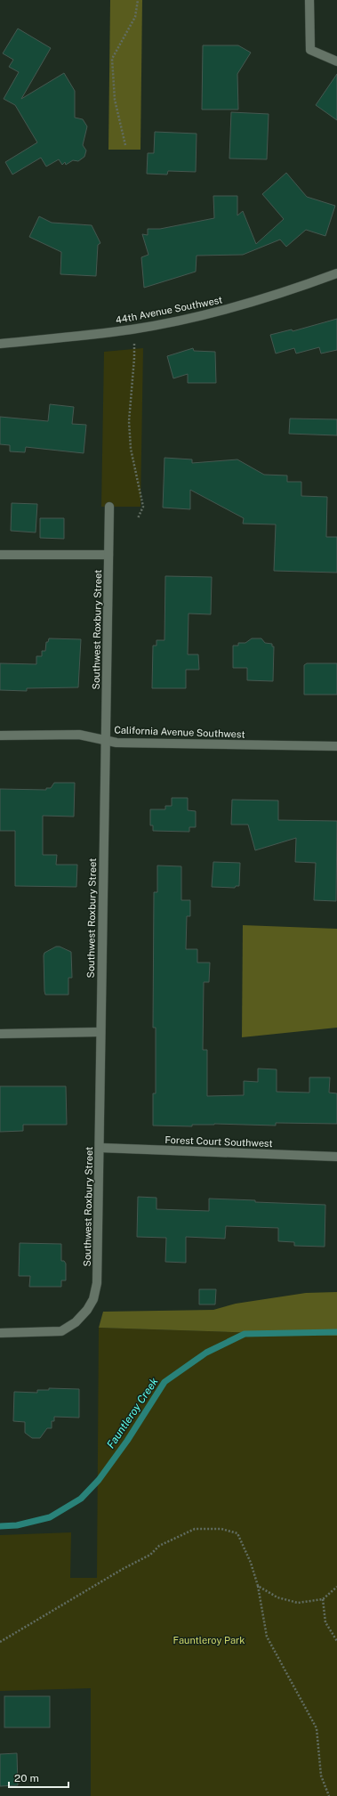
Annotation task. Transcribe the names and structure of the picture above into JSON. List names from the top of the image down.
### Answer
{
  "streets": {
    "street": [
      "44th Avenue Southwest",
      "Southwest Roxbury Street",
      "California Avenue Southwest",
      "Forest Court Southwest"
    ]
  },
  "crossings": [
    ["Southwest Roxbury Street", "California Avenue Southwest"],
    ["Southwest Roxbury Street", "Forest Court Southwest"]
  ],
  "water": ["Fauntleroy Creek"],
  "parks": ["Fauntleroy Park"],
  "scale_bar": "20 m"
}
